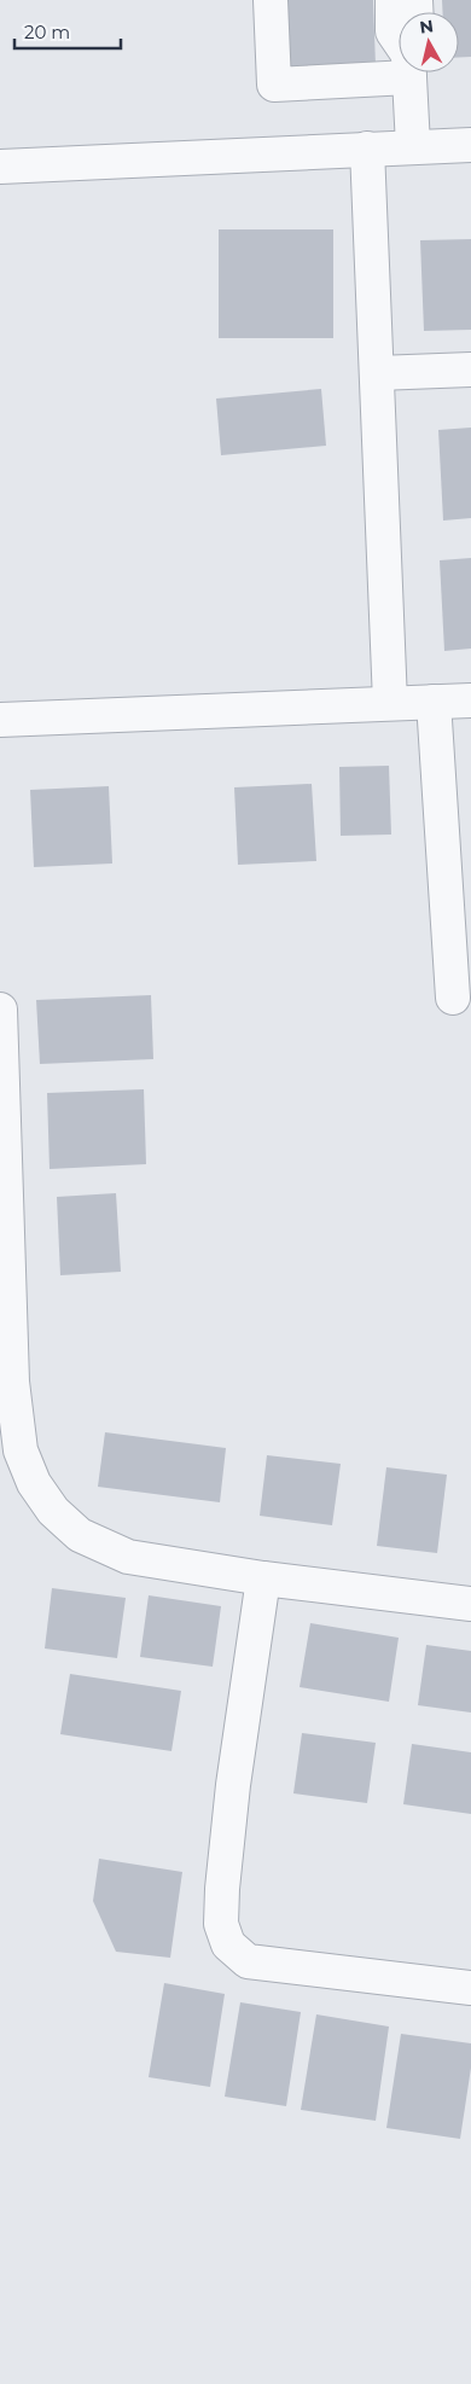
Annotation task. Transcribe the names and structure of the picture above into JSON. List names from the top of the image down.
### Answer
{
  "scale_bar": "20 m",
  "north": "top"
}
